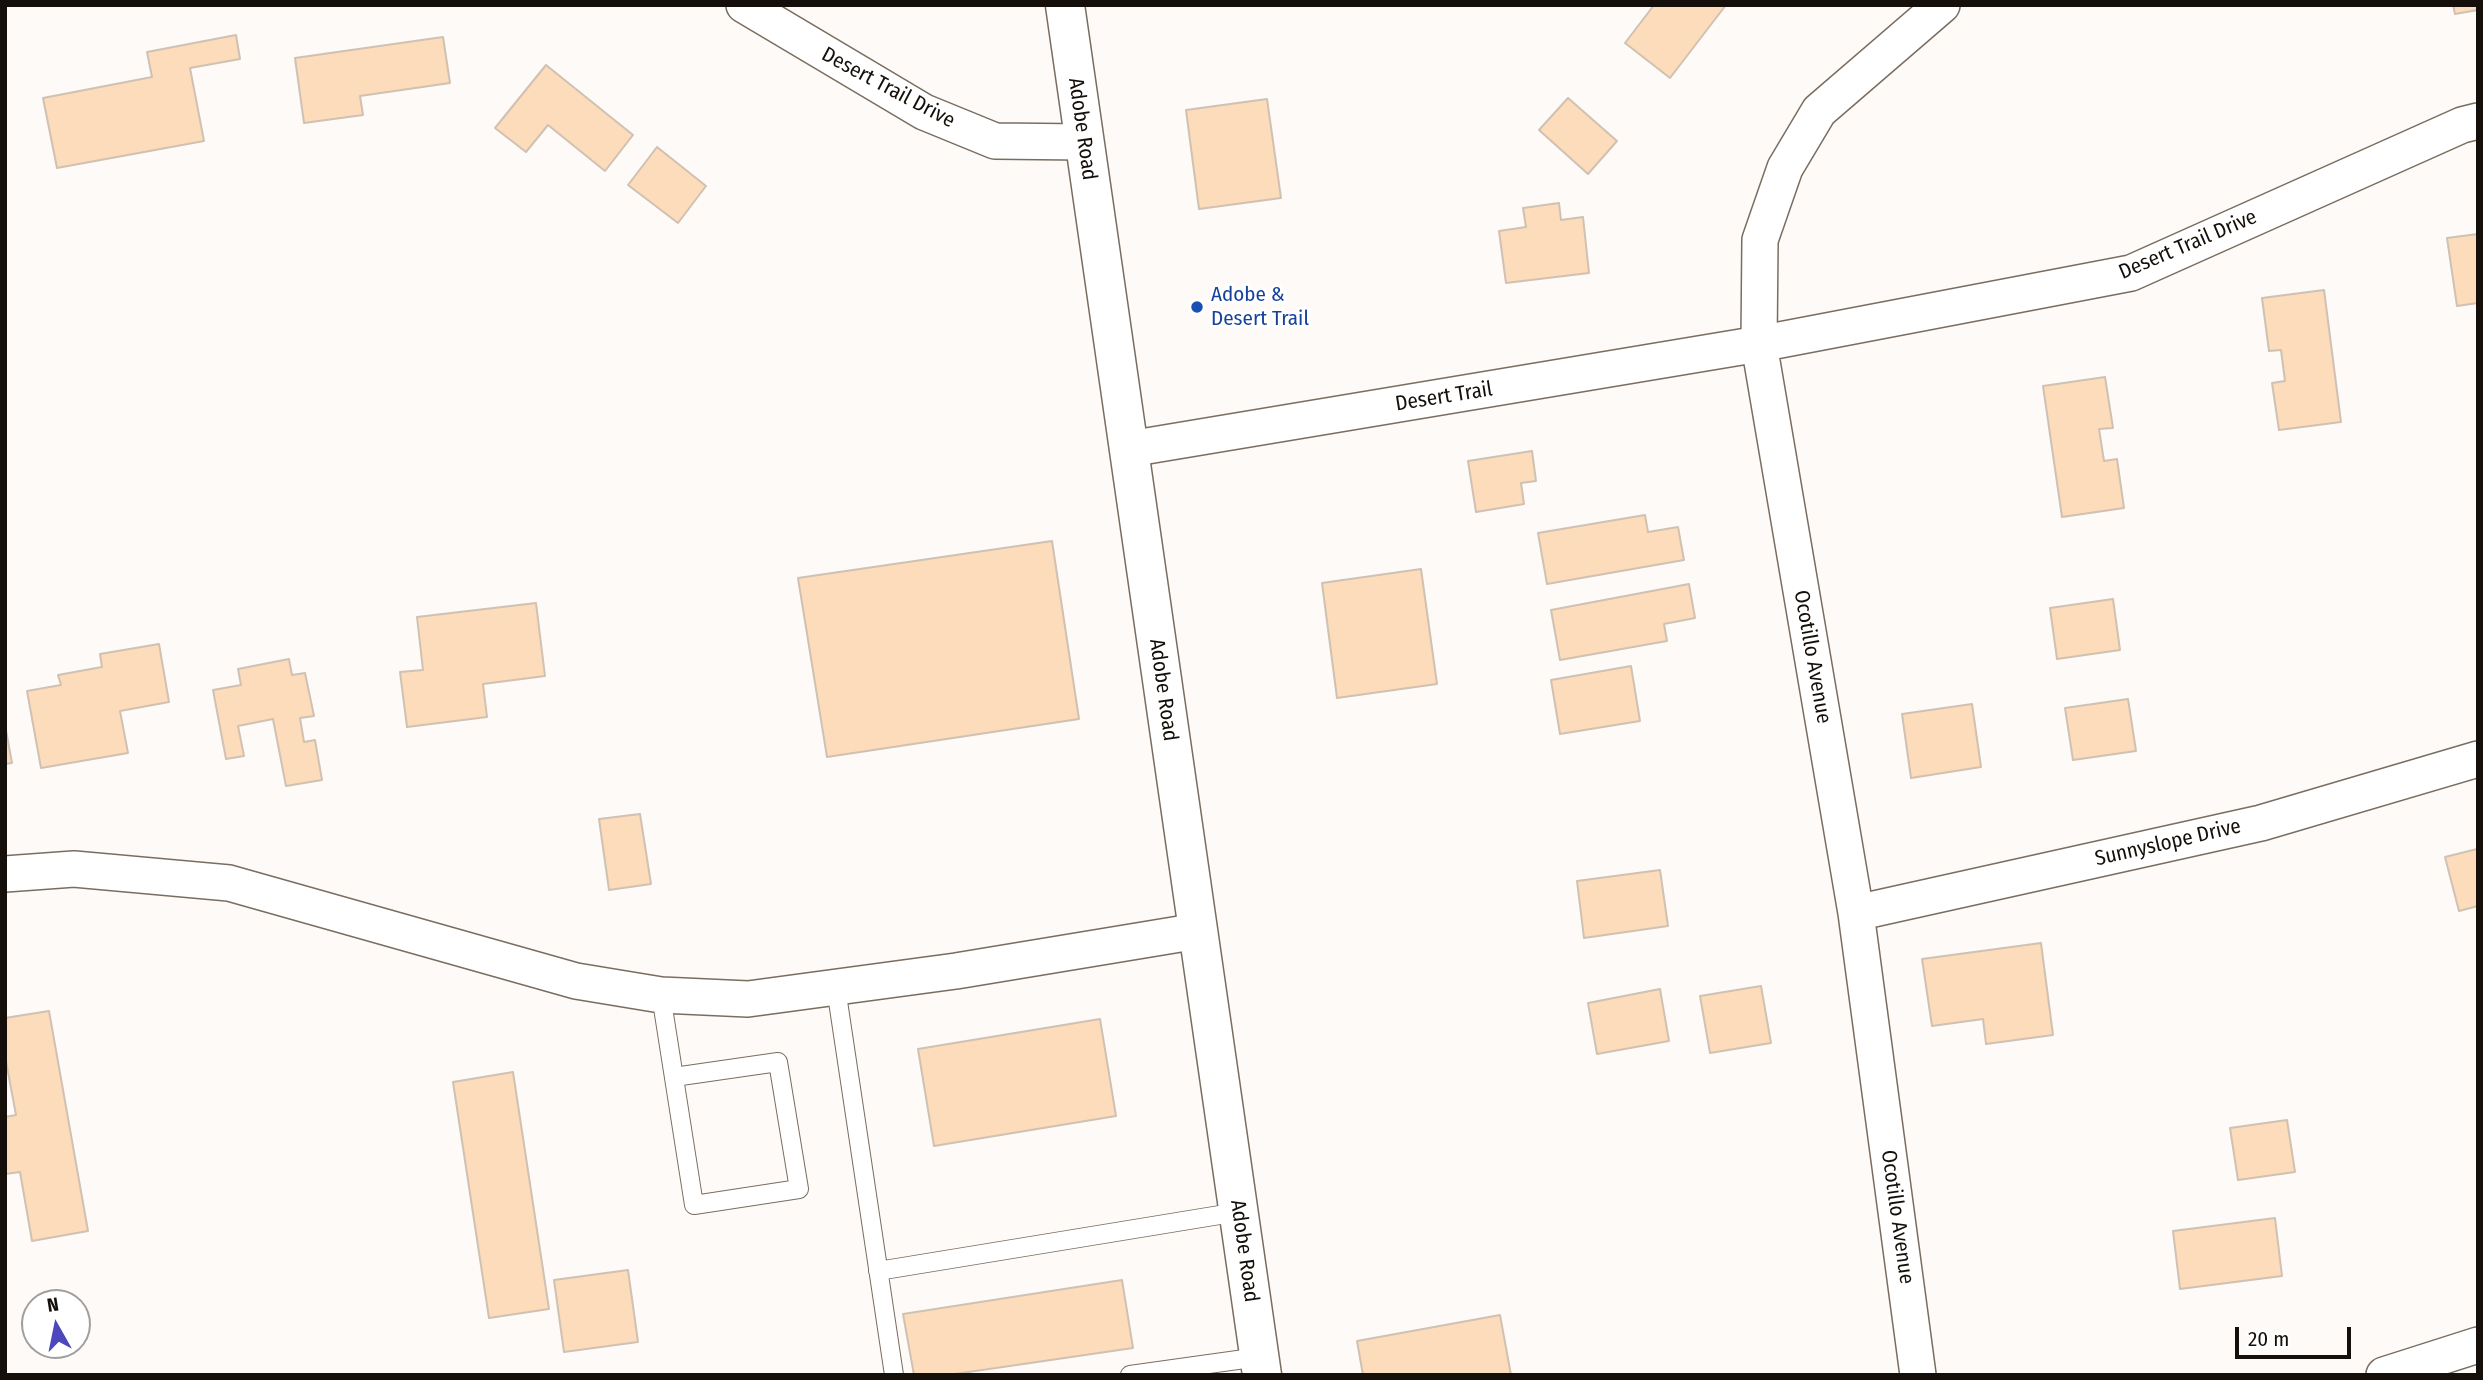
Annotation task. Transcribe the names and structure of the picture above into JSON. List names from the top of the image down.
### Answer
{
  "streets": {
    "main road": ["Adobe Road"],
    "street": [
      "Desert Trail Drive",
      "Desert Trail",
      "Ocotillo Avenue",
      "Sunnyslope Drive"
    ]
  },
  "crossings": [
    ["Desert Trail Drive", "Adobe Road"],
    ["Desert Trail Drive", "Desert Trail"],
    ["Desert Trail Drive", "Ocotillo Avenue"],
    ["Adobe Road", "Desert Trail"],
    ["Desert Trail", "Ocotillo Avenue"],
    ["Ocotillo Avenue", "Sunnyslope Drive"]
  ],
  "places": ["Adobe & Desert Trail"],
  "scale_bar": "20 m",
  "north": "top"
}
